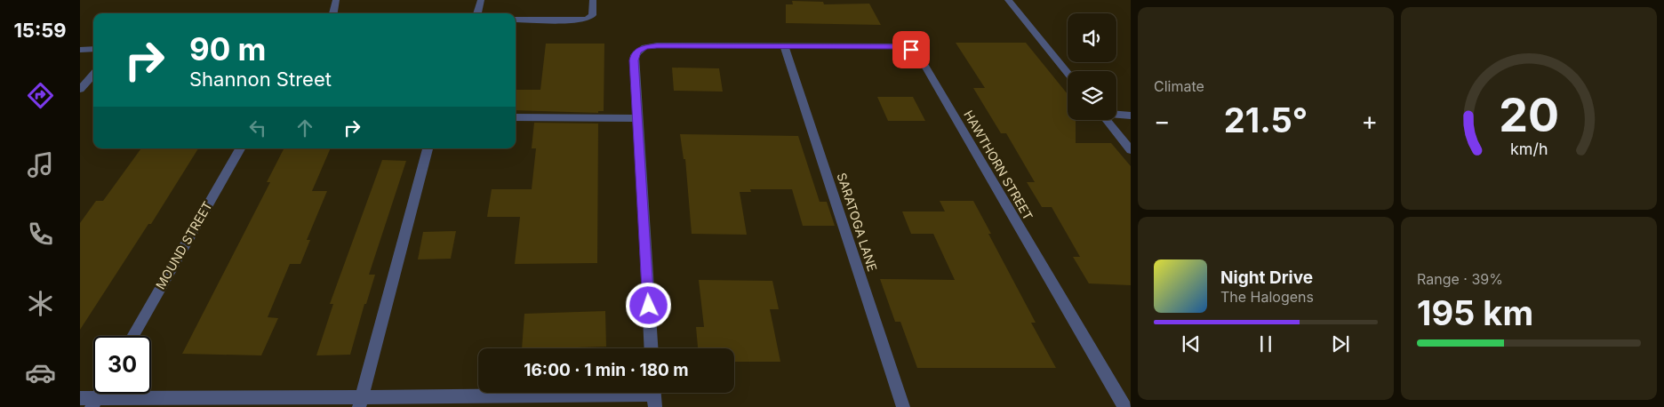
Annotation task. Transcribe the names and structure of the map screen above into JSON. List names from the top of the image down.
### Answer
{
  "streets": {
    "street": ["HAWTHORN STREET", "SARATOGA LANE", "MOUND STREET"]
  },
  "crossings": [
    ["HAWTHORN STREET", "SARATOGA LANE"]
  ],
  "page": {
    "tabs": "15:59",
    "tile": [
      "Climate",
      ["Range · 39%", "195 km"]
    ],
    "turn": ["90 m", "Shannon Street"],
    "heat": ["−", "21.5°", "+"],
    "song": ["Night Drive", "The Halogens"],
    "limit": "30",
    "trip": "16:00 · 1 min · 180 m",
    "gauge": ["20", "km/h"]
  }
}
